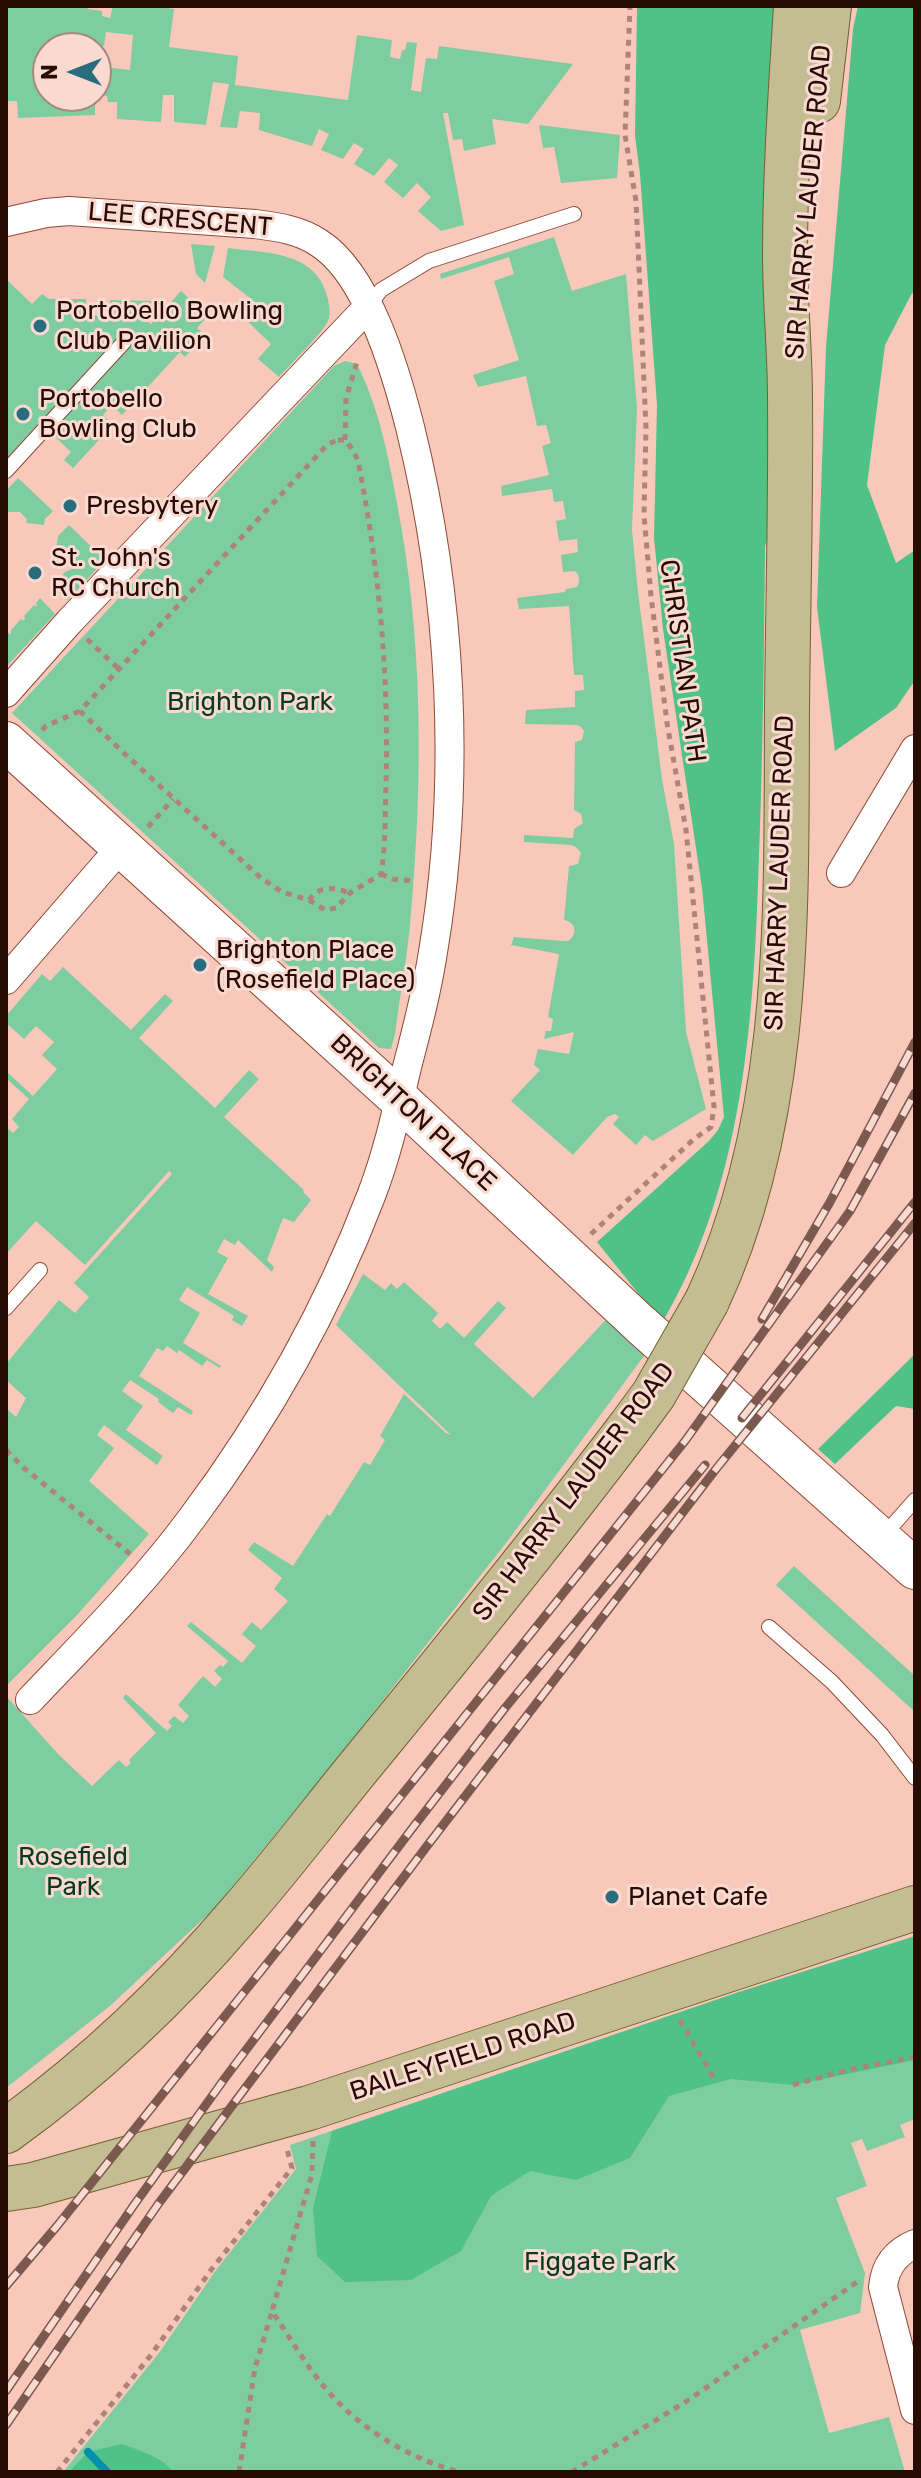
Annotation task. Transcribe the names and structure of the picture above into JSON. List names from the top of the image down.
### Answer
{
  "streets": {
    "main road": ["SIR HARRY LAUDER ROAD", "BAILEYFIELD ROAD"],
    "street": ["LEE CRESCENT", "BRIGHTON PLACE"],
    "path": ["CHRISTIAN PATH"]
  },
  "crossings": [
    ["LEE CRESCENT", "BRIGHTON PLACE"],
    ["CHRISTIAN PATH", "BRIGHTON PLACE"]
  ],
  "parks": ["Brighton Park", "Rosefield Park", "Figgate Park"],
  "places": [
    "Portobello Bowling Club Pavilion",
    "Portobello Bowling Club",
    "Presbytery",
    "St. John's RC Church",
    "Brighton Place (Rosefield Place)",
    "Planet Cafe"
  ],
  "north": "left"
}
